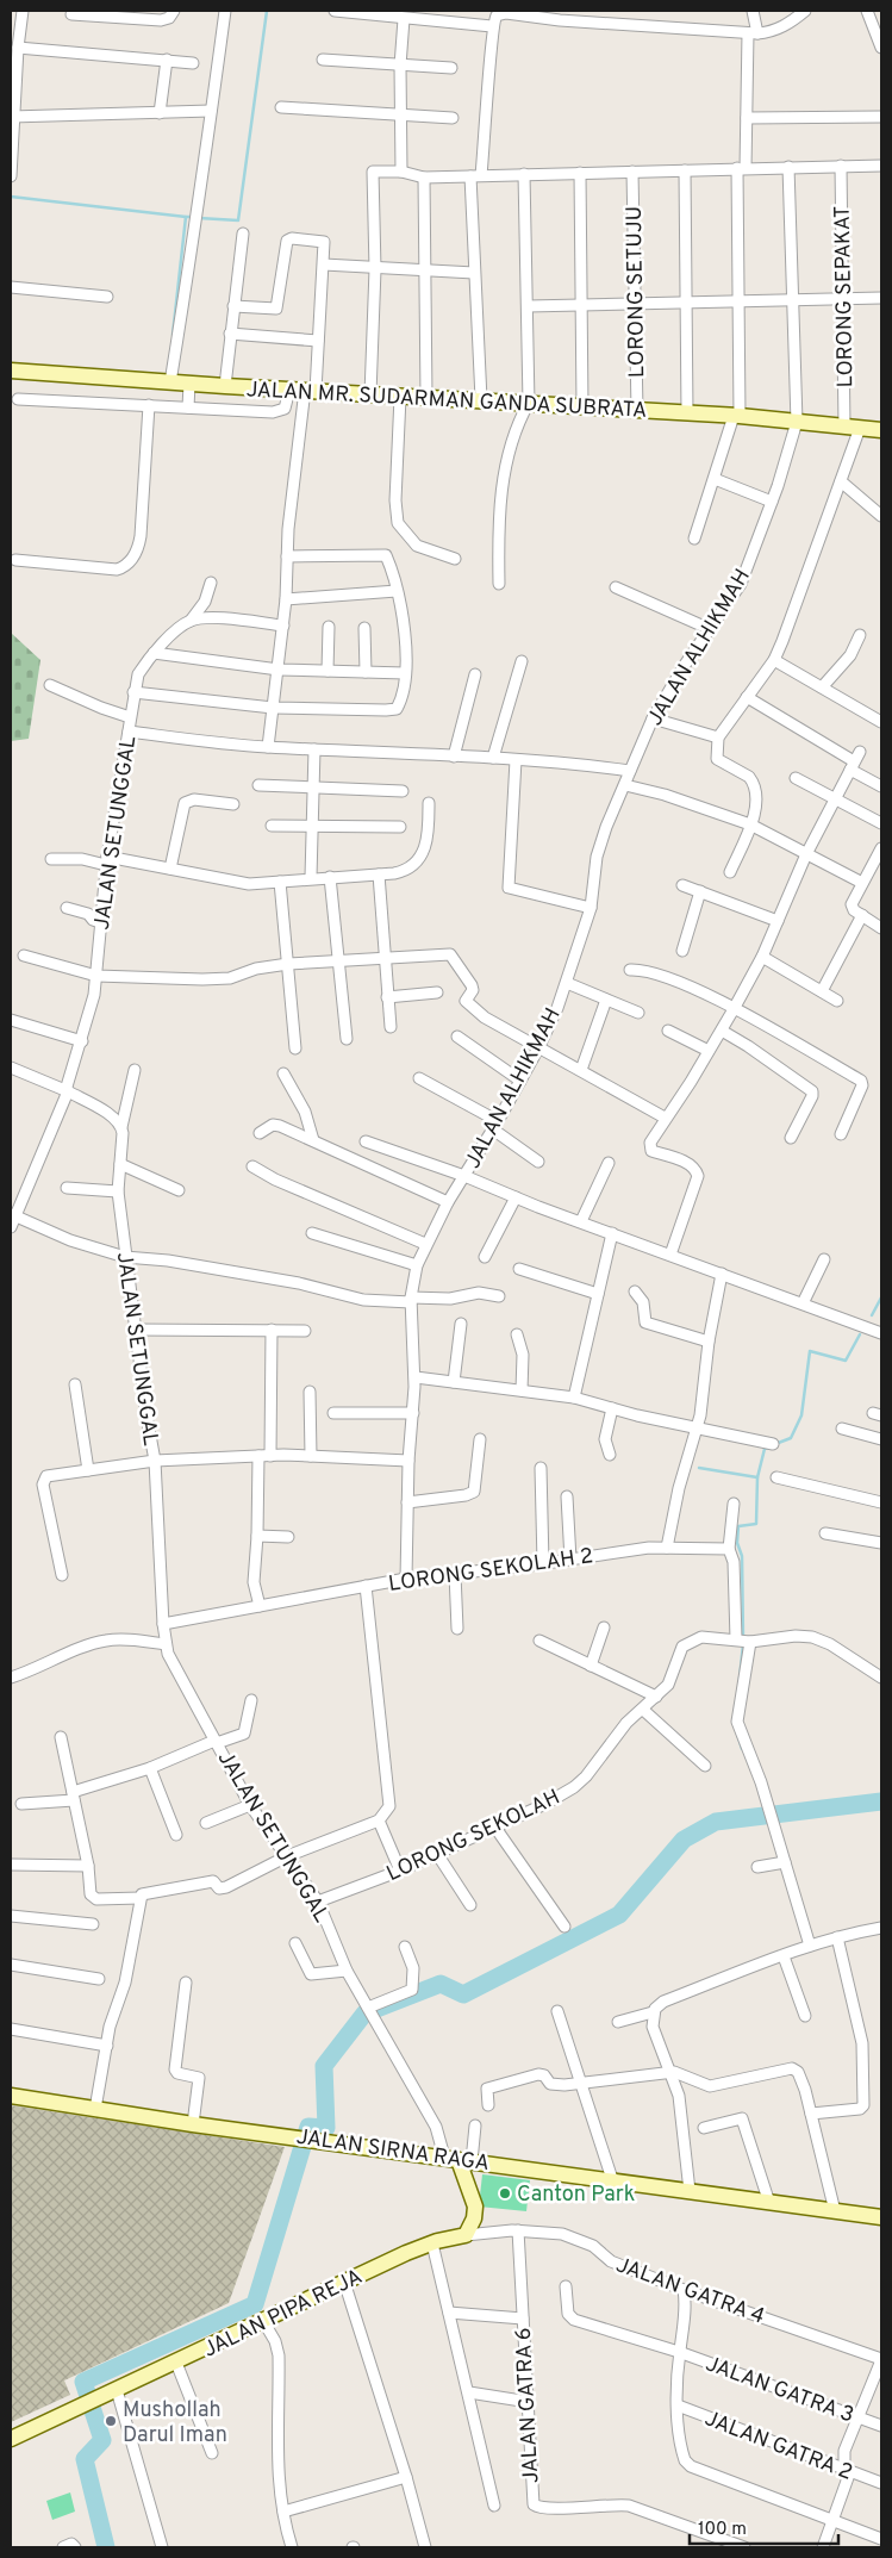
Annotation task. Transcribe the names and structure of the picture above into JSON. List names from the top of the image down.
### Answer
{
  "streets": {
    "street": [
      "LORONG SETUJU",
      "LORONG SEPAKAT",
      "JALAN MR. SUDARMAN GANDA SUBRATA",
      "JALAN ALHIKMAH",
      "JALAN SETUNGGAL",
      "LORONG SEKOLAH 2",
      "LORONG SEKOLAH",
      "JALAN SIRNA RAGA",
      "JALAN GATRA 4",
      "JALAN PIPA REJA",
      "JALAN GATRA 3",
      "JALAN GATRA 6",
      "JALAN GATRA 2"
    ]
  },
  "crossings": [
    ["LORONG SETUJU", "JALAN MR. SUDARMAN GANDA SUBRATA"],
    ["LORONG SEPAKAT", "JALAN MR. SUDARMAN GANDA SUBRATA"],
    ["JALAN MR. SUDARMAN GANDA SUBRATA", "JALAN ALHIKMAH"],
    ["JALAN ALHIKMAH", "LORONG SEKOLAH 2"],
    ["JALAN SETUNGGAL", "LORONG SEKOLAH 2"],
    ["JALAN SETUNGGAL", "LORONG SEKOLAH"],
    ["JALAN SETUNGGAL", "JALAN SIRNA RAGA"],
    ["JALAN GATRA 4", "JALAN PIPA REJA"],
    ["JALAN GATRA 4", "JALAN GATRA 6"]
  ],
  "places": ["Canton Park", "Mushollah Darul Iman"],
  "scale_bar": "100 m"
}
